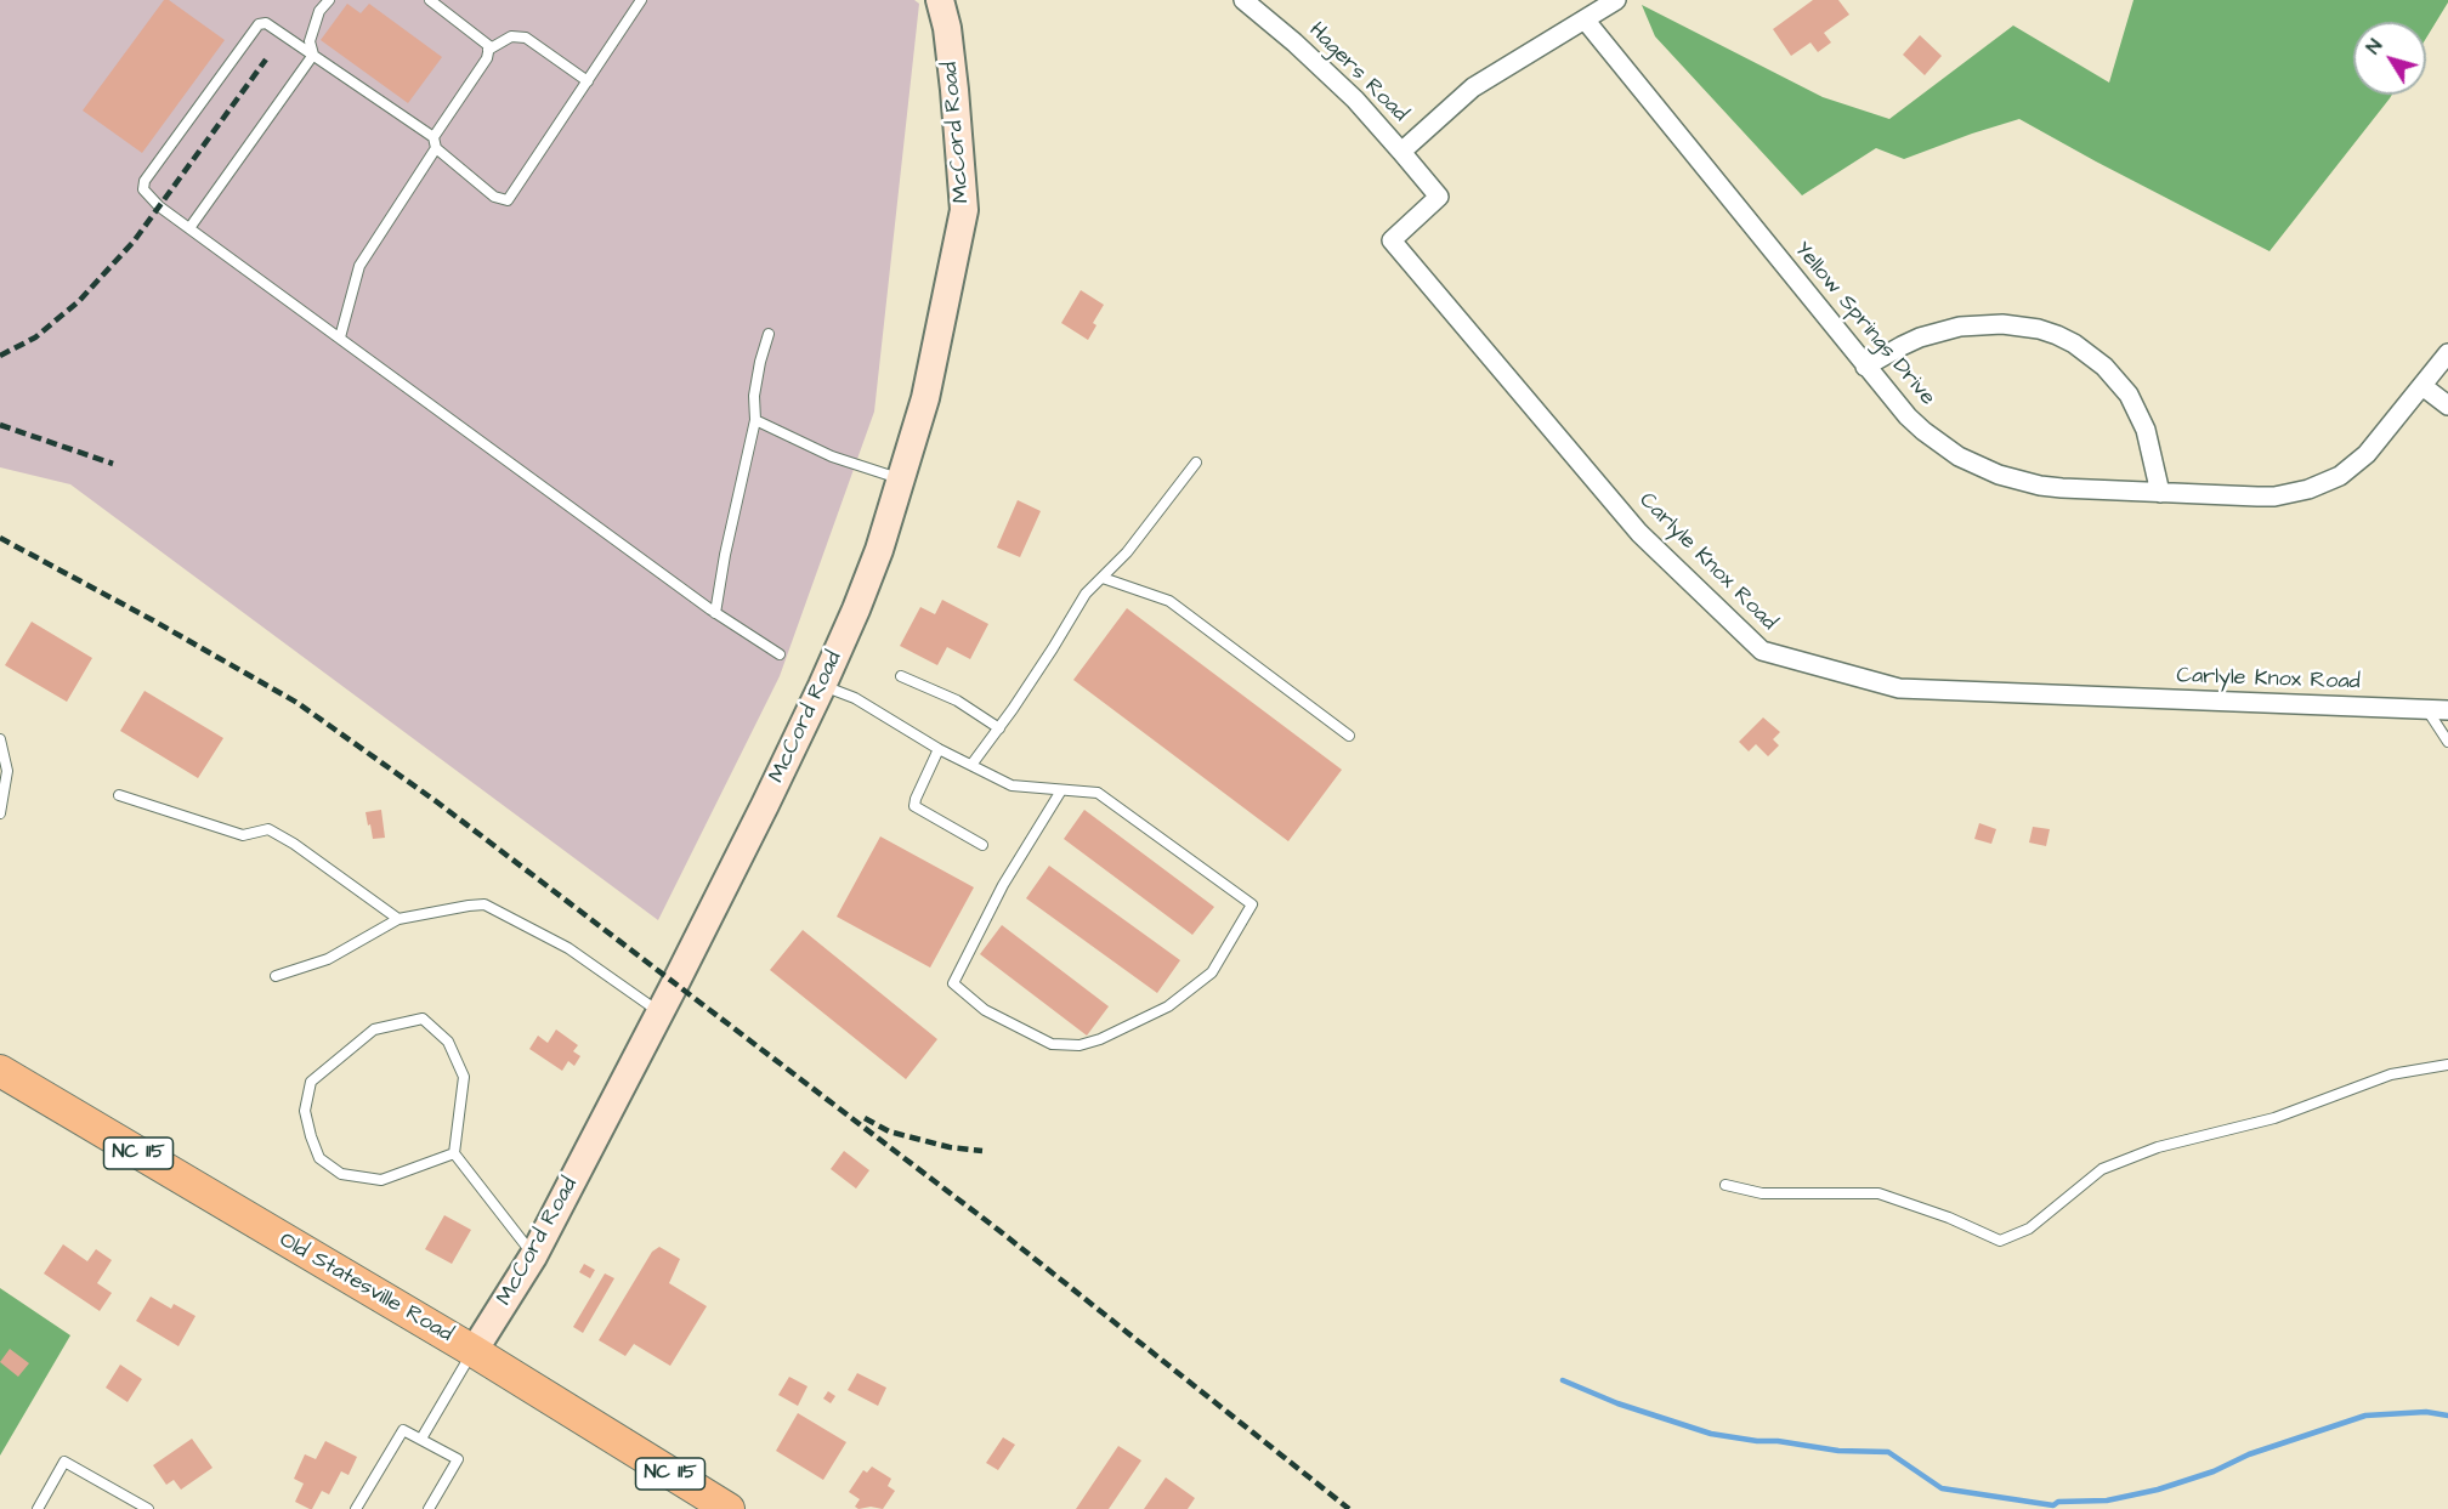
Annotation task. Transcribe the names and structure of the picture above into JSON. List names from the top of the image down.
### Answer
{
  "streets": {
    "main road": ["NC 115", "Old Statesville Road"],
    "street": [
      "Hagers Road",
      "McCord Road",
      "Yellow Springs Drive",
      "Carlyle Knox Road"
    ]
  },
  "crossings": [
    ["Hagers Road", "Yellow Springs Drive"],
    ["Hagers Road", "Carlyle Knox Road"],
    ["McCord Road", "Old Statesville Road"]
  ],
  "north": "top left"
}
